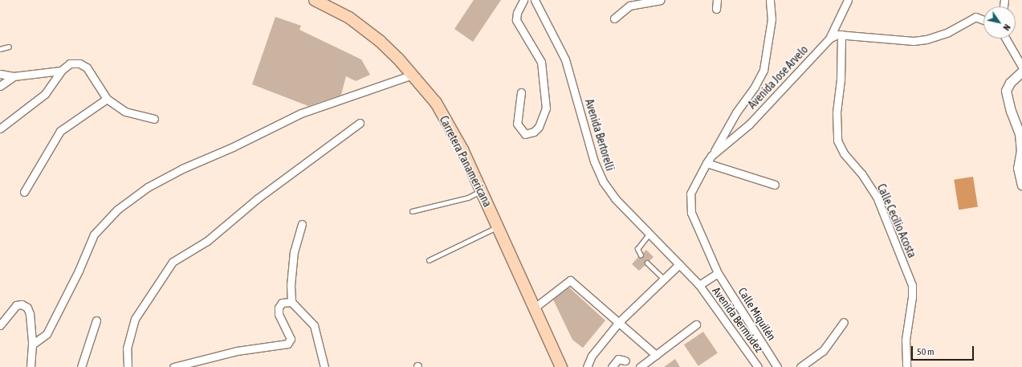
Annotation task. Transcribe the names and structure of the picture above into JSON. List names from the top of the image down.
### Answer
{
  "streets": {
    "main road": ["Carretera Panamericana"],
    "street": [
      "Avenida Jose Arvelo",
      "Avenida Bertorelli",
      "Calle Cecilio Acosta",
      "Calle Miquilén",
      "Avenida Bermúdez"
    ]
  },
  "crossings": [
    ["Avenida Jose Arvelo", "Calle Cecilio Acosta"],
    ["Avenida Jose Arvelo", "Calle Miquilén"],
    ["Avenida Bertorelli", "Avenida Bermúdez"]
  ],
  "scale_bar": "50 m",
  "north": "bottom right"
}
